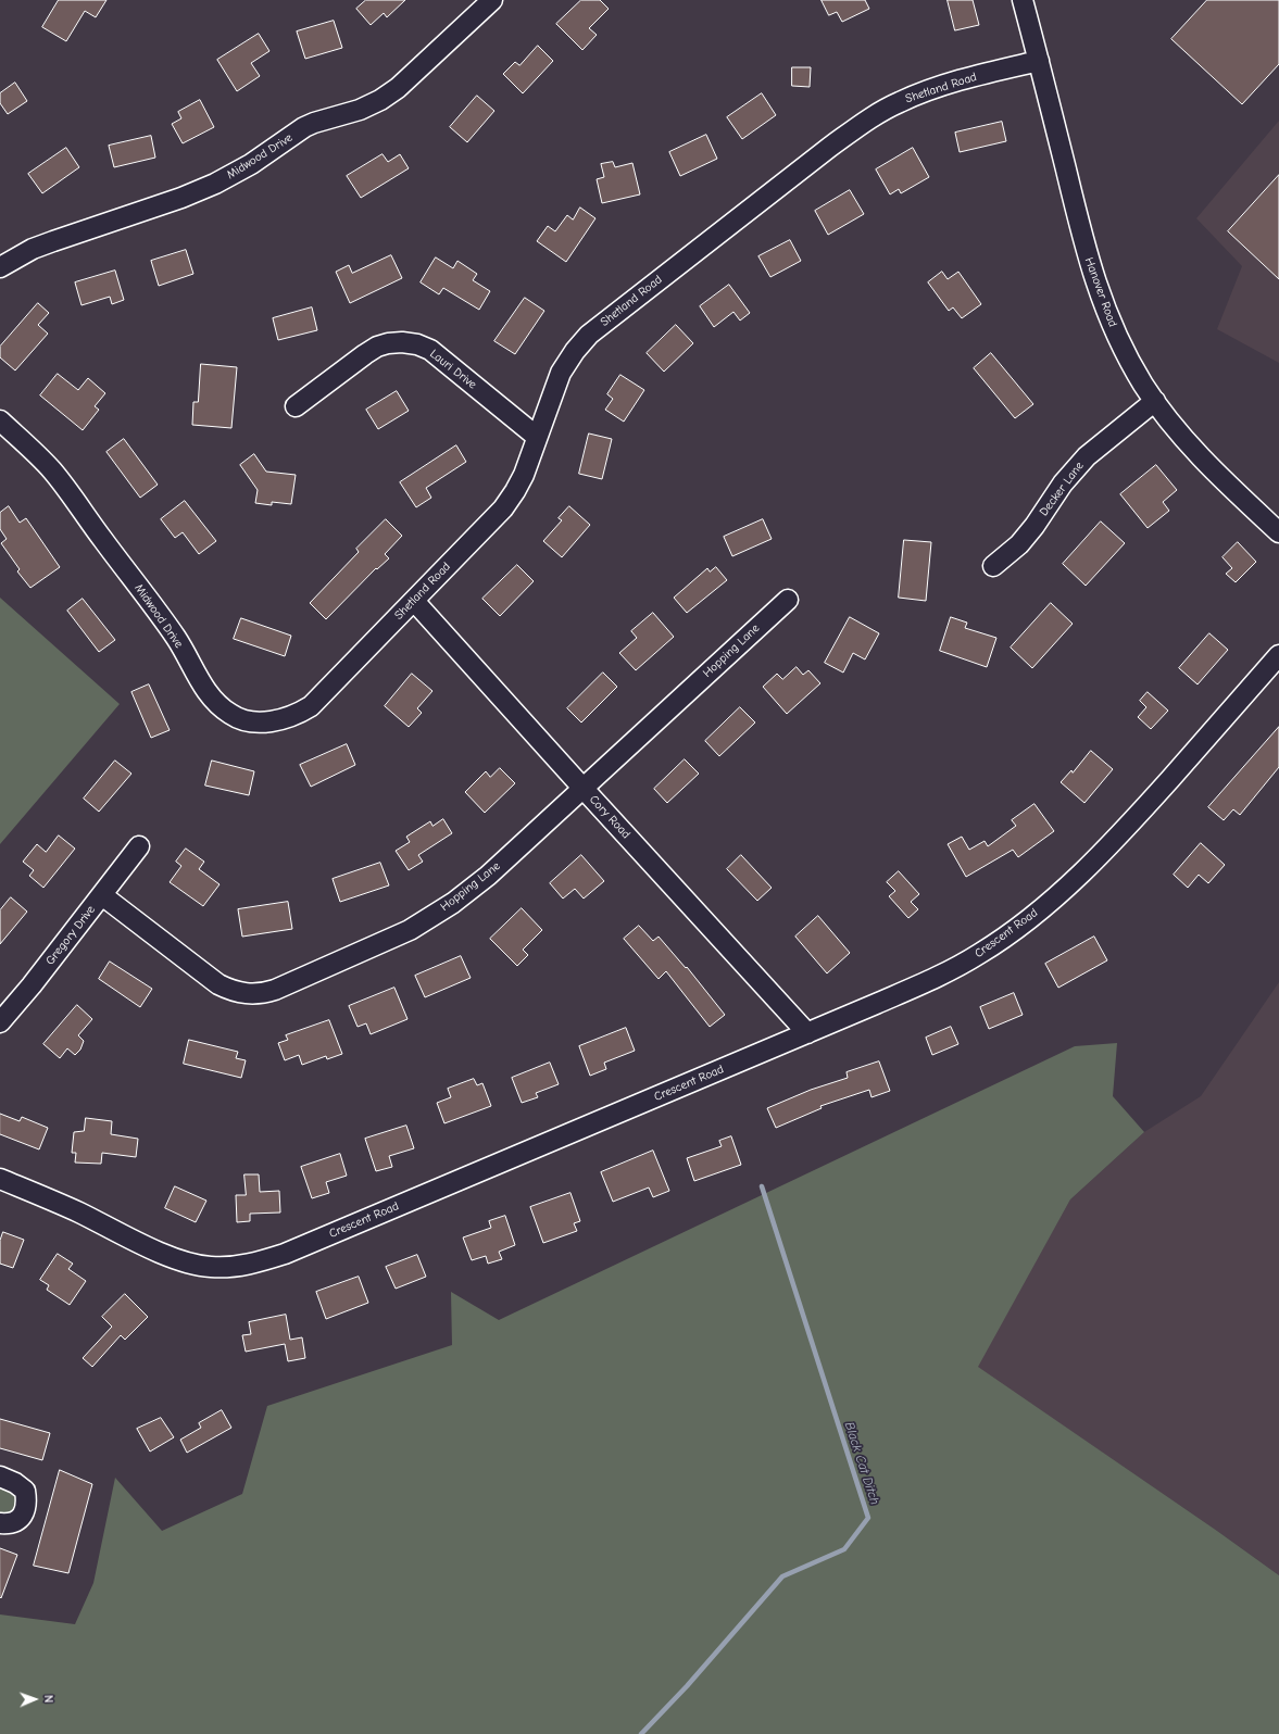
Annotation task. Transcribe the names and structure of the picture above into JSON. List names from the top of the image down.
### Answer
{
  "streets": {
    "street": [
      "Shetland Road",
      "Midwood Drive",
      "Hanover Road",
      "Lauri Drive",
      "Decker Lane",
      "Hopping Lane",
      "Cory Road",
      "Crescent Road",
      "Gregory Drive"
    ]
  },
  "crossings": [
    ["Shetland Road", "Midwood Drive"],
    ["Shetland Road", "Hanover Road"],
    ["Shetland Road", "Lauri Drive"],
    ["Shetland Road", "Cory Road"],
    ["Hanover Road", "Decker Lane"],
    ["Hopping Lane", "Cory Road"],
    ["Hopping Lane", "Gregory Drive"],
    ["Cory Road", "Crescent Road"]
  ],
  "water": ["Black Cat Ditch"],
  "north": "right"
}
